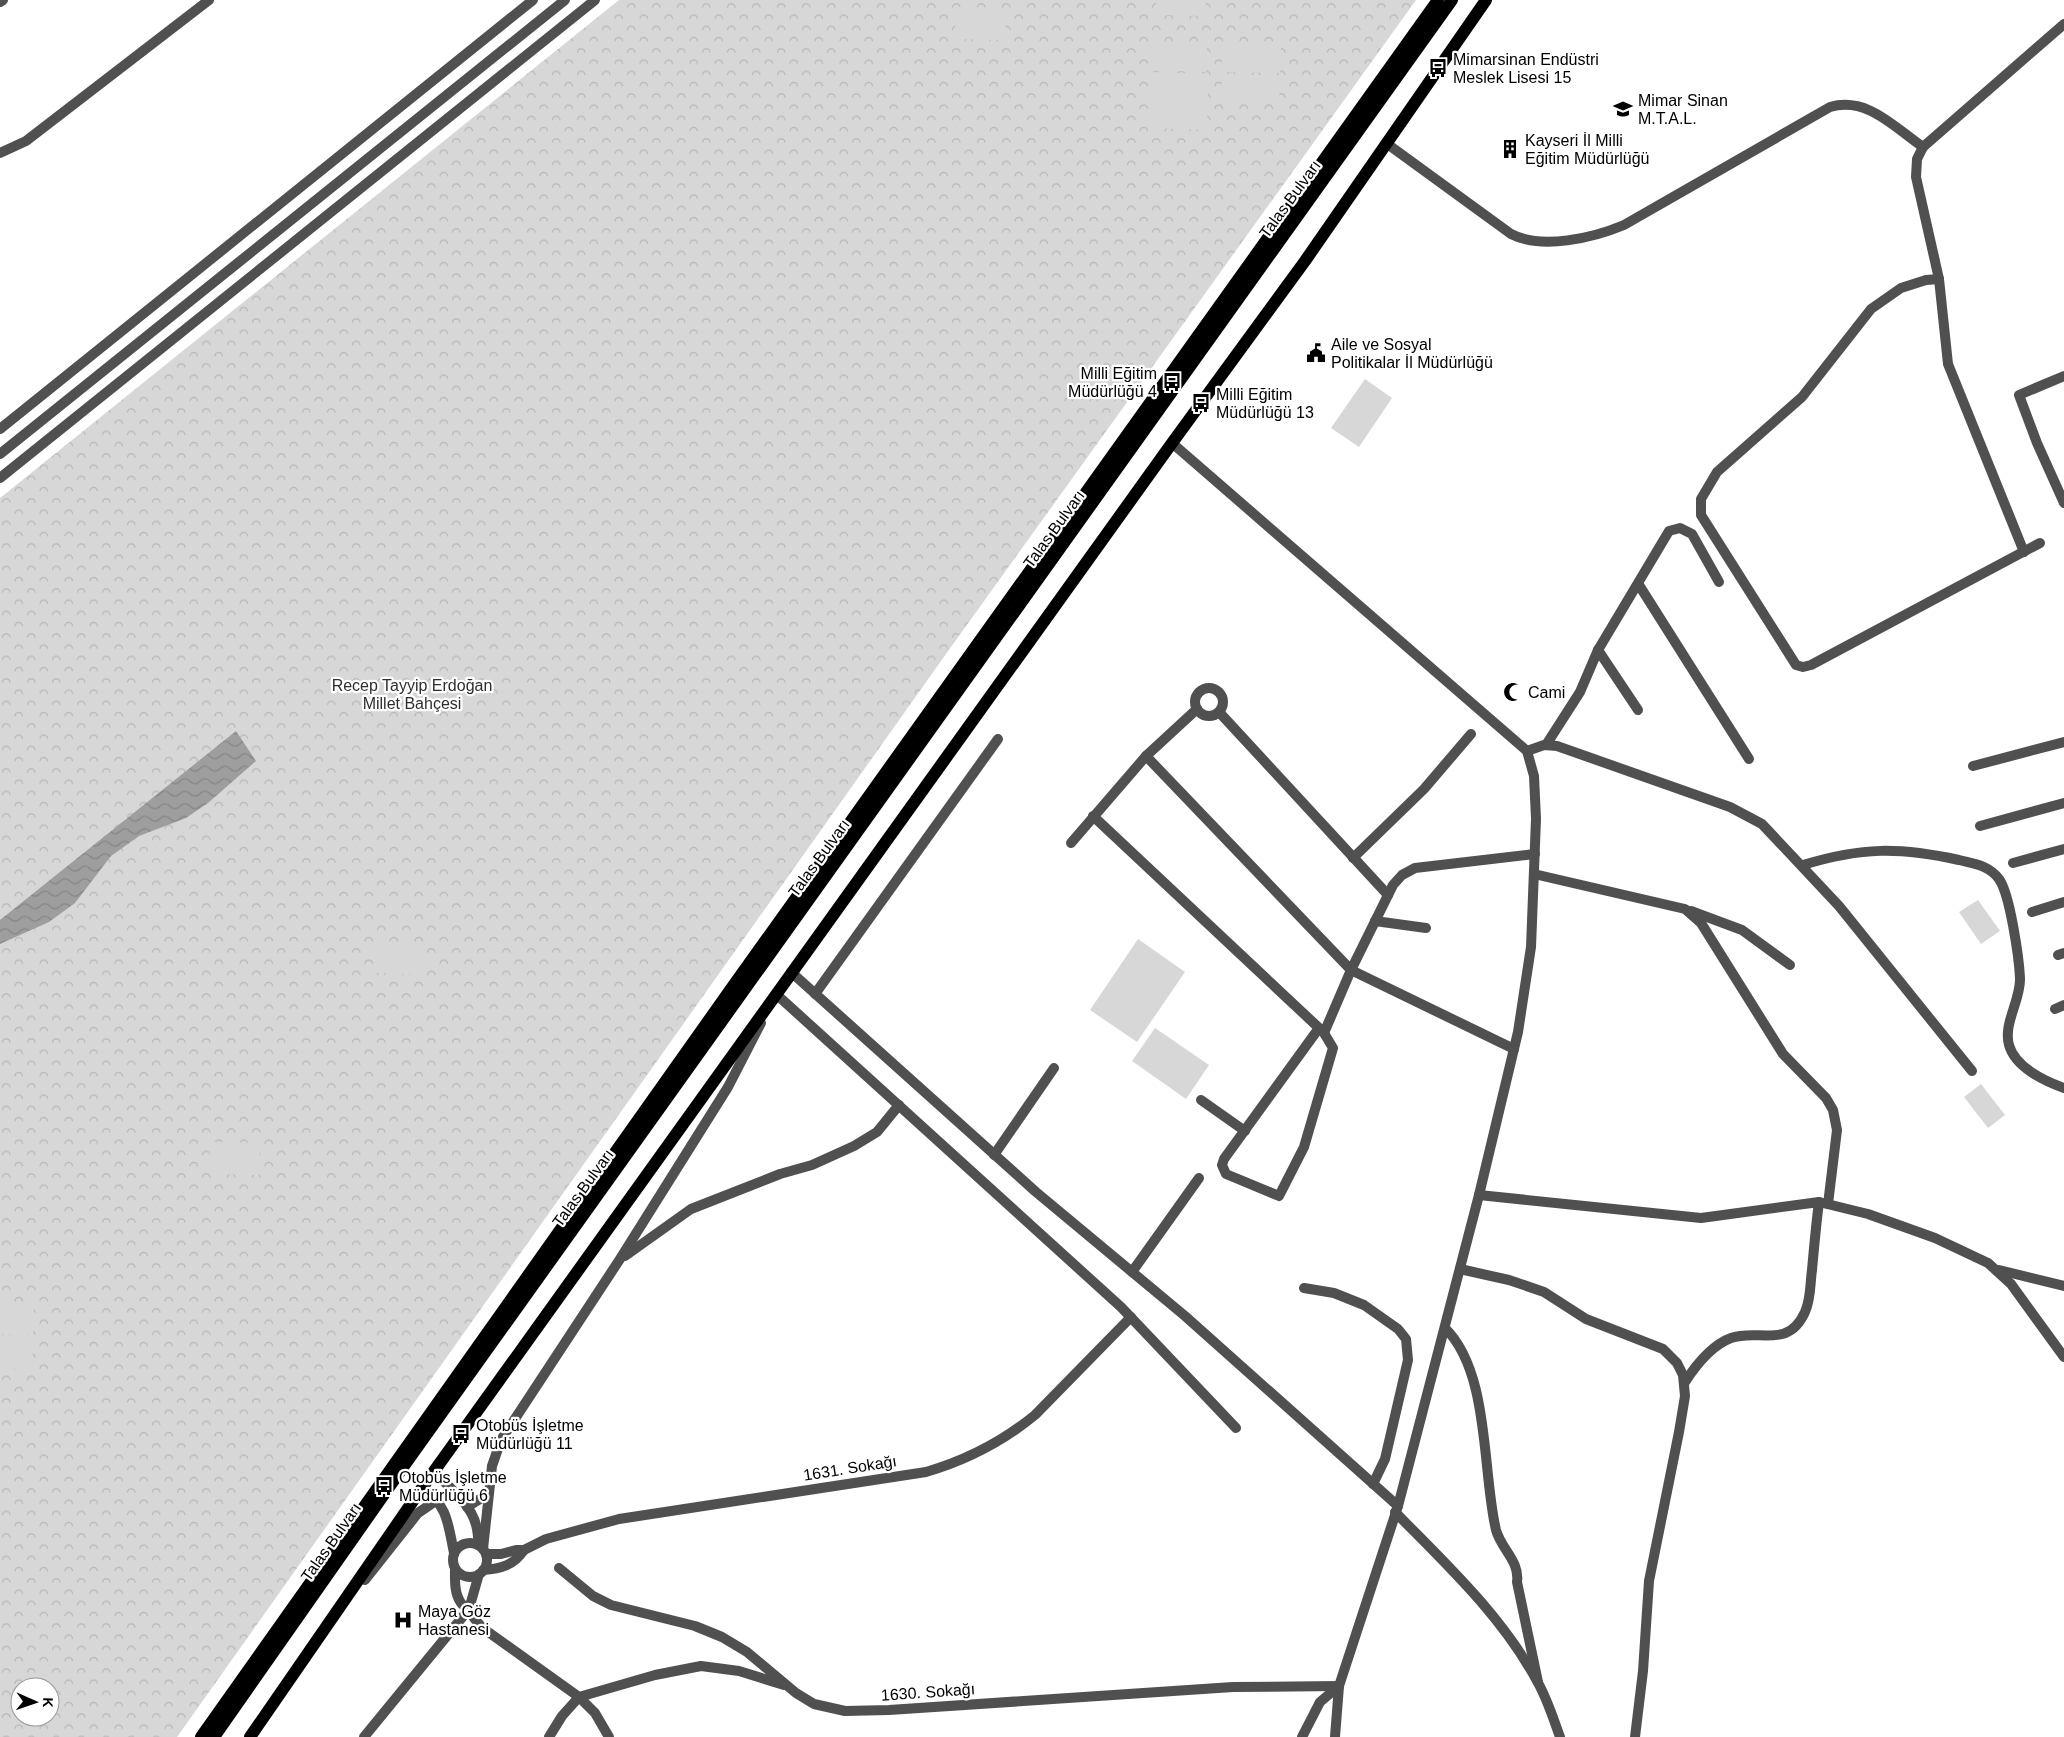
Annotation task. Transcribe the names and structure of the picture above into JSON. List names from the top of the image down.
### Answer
{
  "streets": {
    "main road": ["Talas Bulvarı"],
    "street": ["1631. Sokağı", "1630. Sokağı"]
  },
  "parks": ["Recep Tayyip Erdoğan Millet Bahçesi"],
  "places": {
    "bus stop": [
      "Mimarsinan Endüstri Meslek Lisesi 15",
      "Milli Eğitim Müdürlüğü 4",
      "Milli Eğitim Müdürlüğü 13",
      "Otobüs İşletme Müdürlüğü 11",
      "Otobüs İşletme Müdürlüğü 6"
    ],
    "school or university": ["Mimar Sinan M.T.A.L."],
    "building": ["Kayseri İl Milli Eğitim Müdürlüğü"],
    "public building": ["Aile ve Sosyal Politikalar İl Müdürlüğü"],
    "mosque": ["Cami"],
    "hospital": ["Maya Göz Hastanesi"]
  },
  "north": "right"
}
